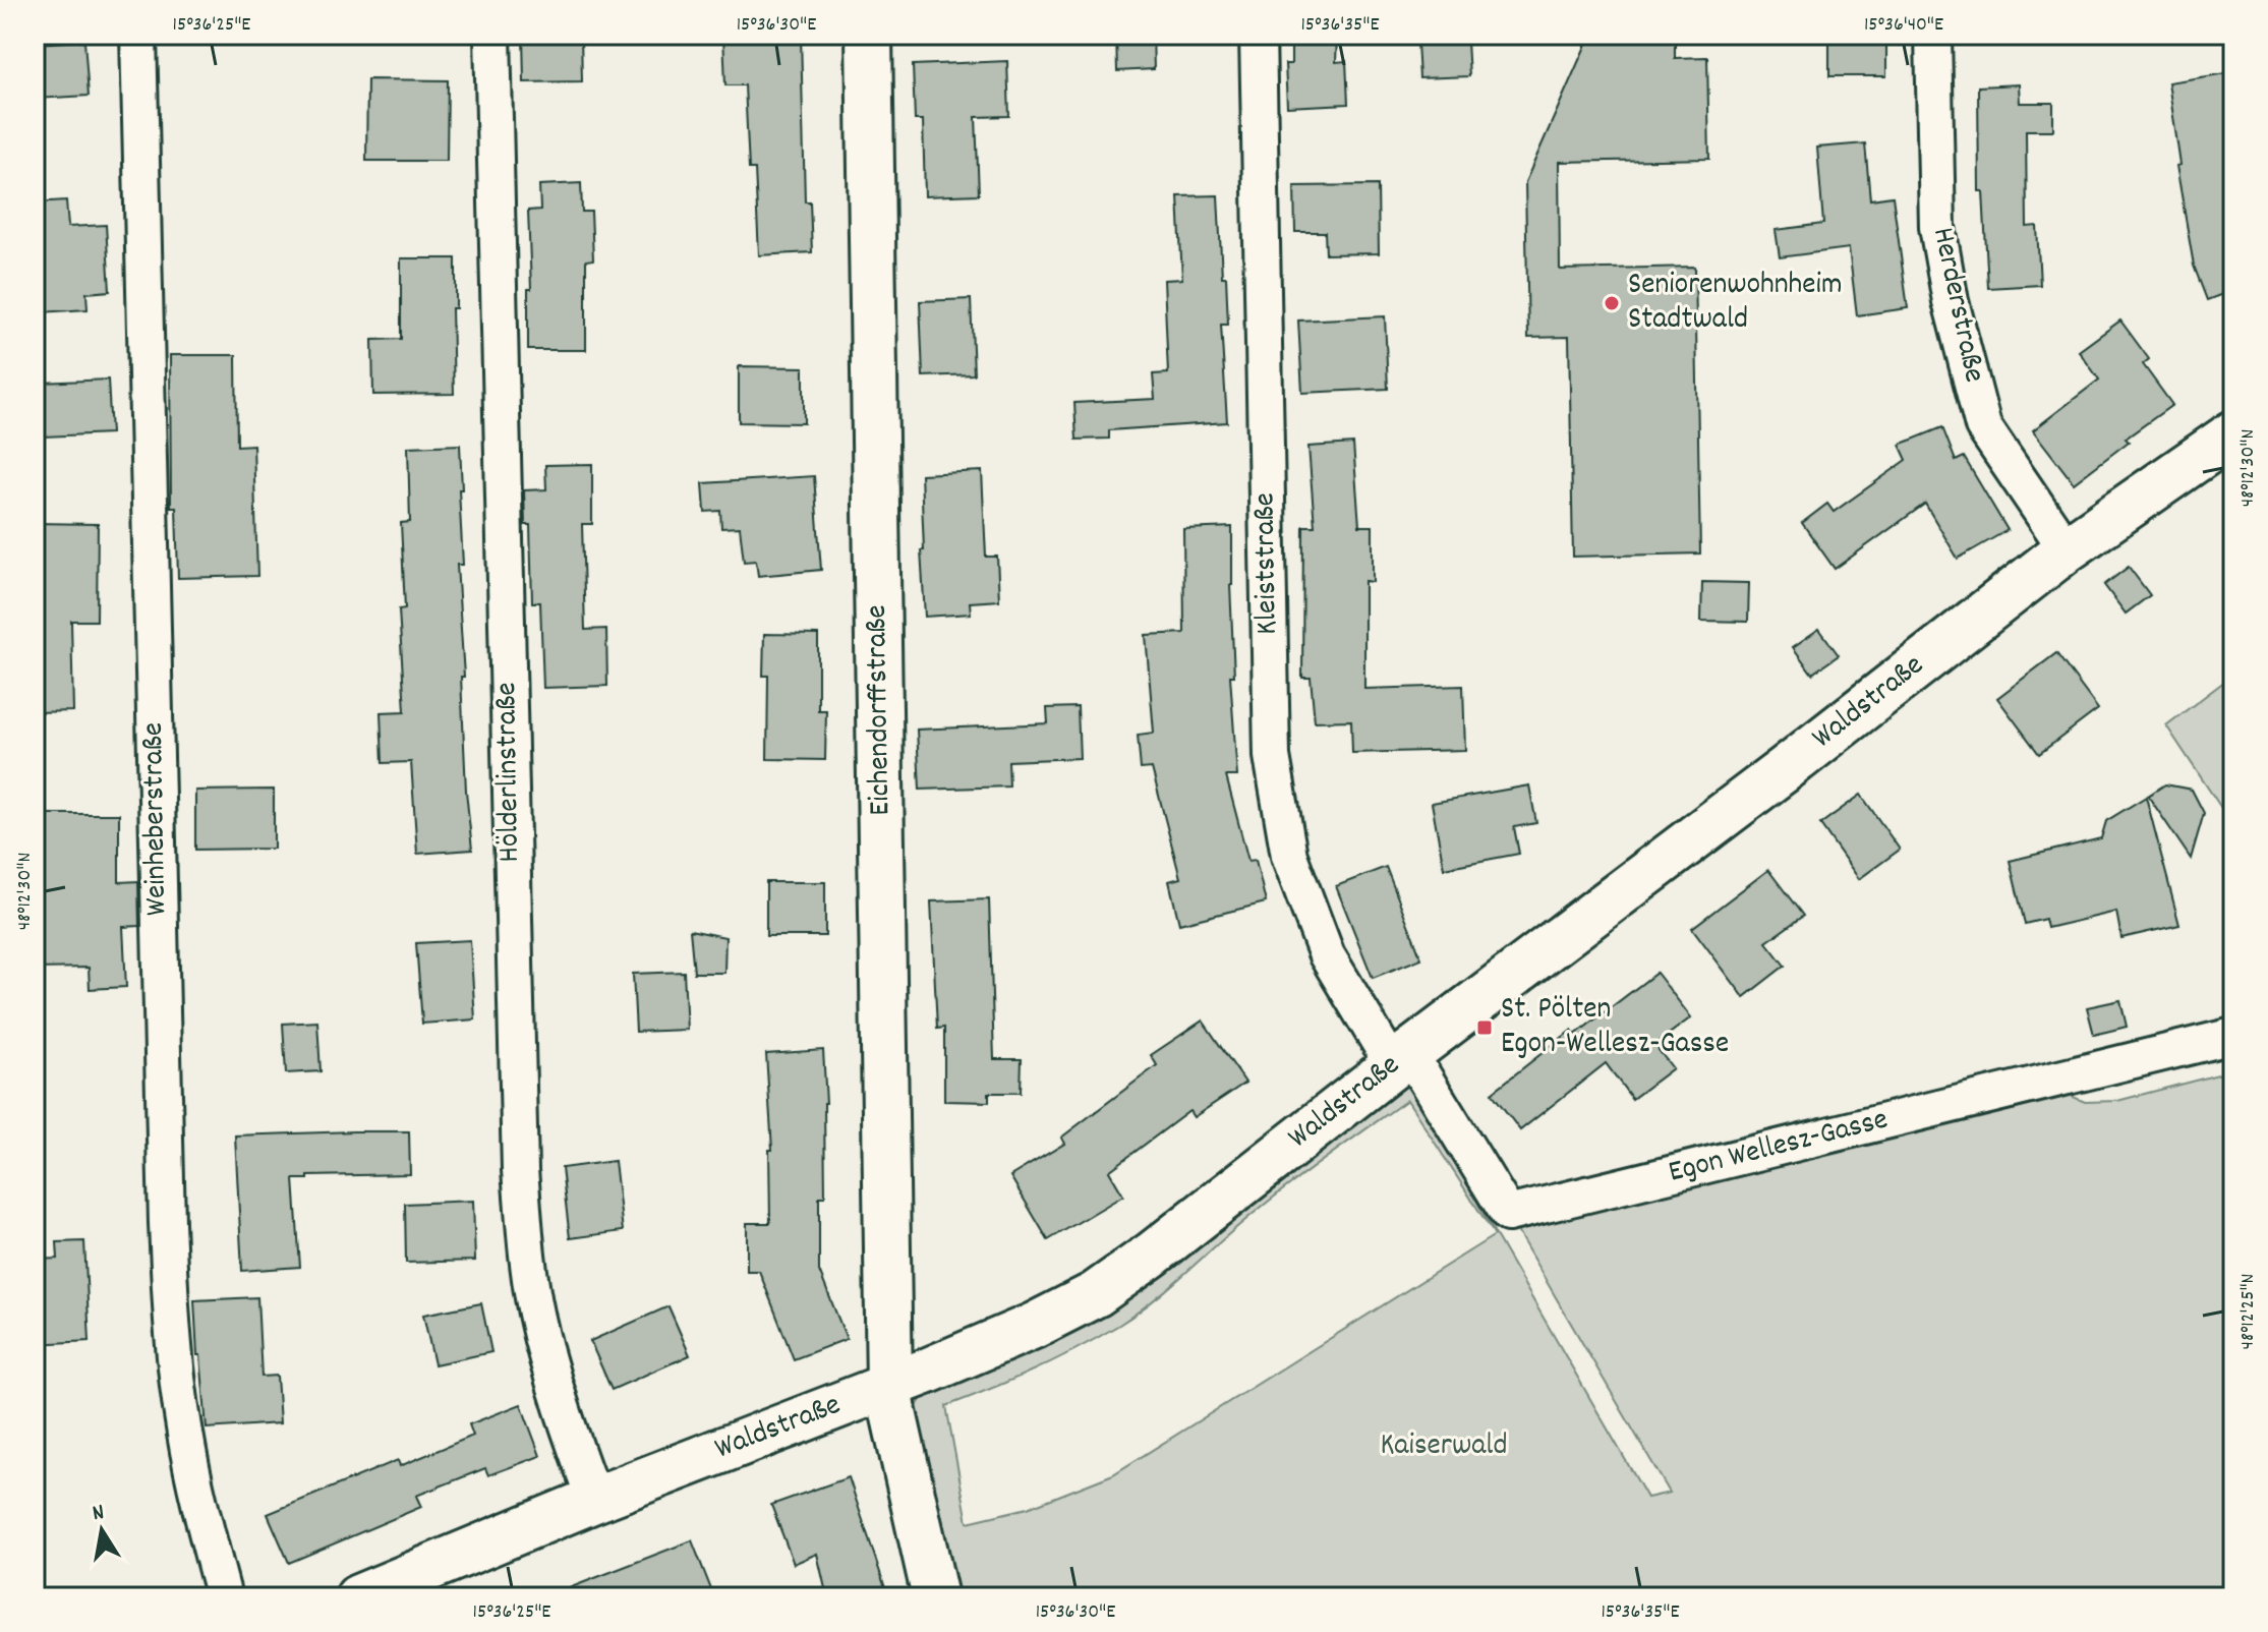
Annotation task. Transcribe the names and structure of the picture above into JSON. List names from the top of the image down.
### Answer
{
  "streets": {
    "street": [
      "Herderstraße",
      "Kleiststraße",
      "Waldstraße",
      "Eichendorffstraße",
      "Hölderlinstraße",
      "Weinheberstraße",
      "Egon Wellesz-Gasse"
    ]
  },
  "crossings": [
    ["Herderstraße", "Waldstraße"],
    ["Kleiststraße", "Waldstraße"],
    ["Kleiststraße", "Egon Wellesz-Gasse"],
    ["Waldstraße", "Eichendorffstraße"],
    ["Waldstraße", "Hölderlinstraße"],
    ["Waldstraße", "Egon Wellesz-Gasse"]
  ],
  "parks": ["Kaiserwald"],
  "places": {
    "other": ["Seniorenwohnheim Stadtwald"],
    "transit": ["St. Pölten Egon-Wellesz-Gasse"]
  },
  "north": "top",
  "coordinates": [
    "15°36'25\"E",
    "15°36'30\"E",
    "15°36'35\"E",
    "15°36'40\"E",
    "48°12'30\"N",
    "48°12'25\"N"
  ]
}
